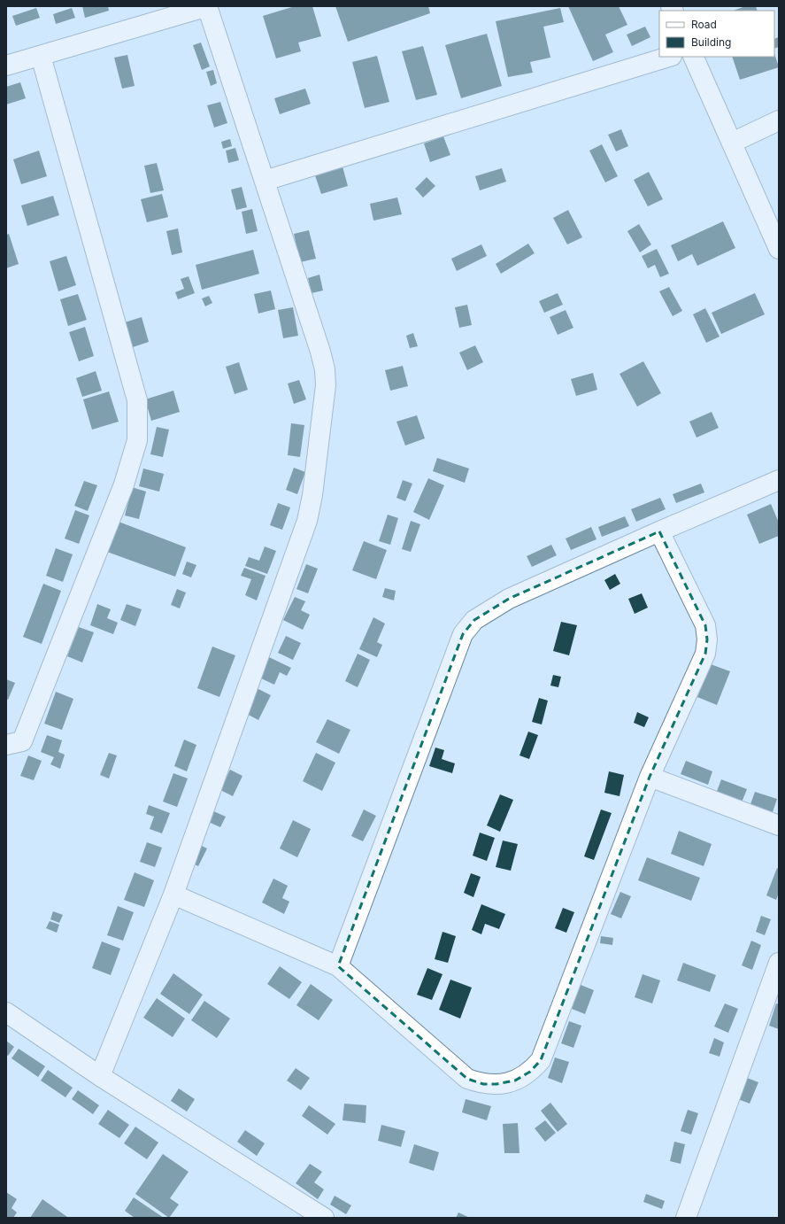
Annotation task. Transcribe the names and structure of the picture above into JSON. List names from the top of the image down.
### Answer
{
  "legend": ["Road", "Building"]
}
